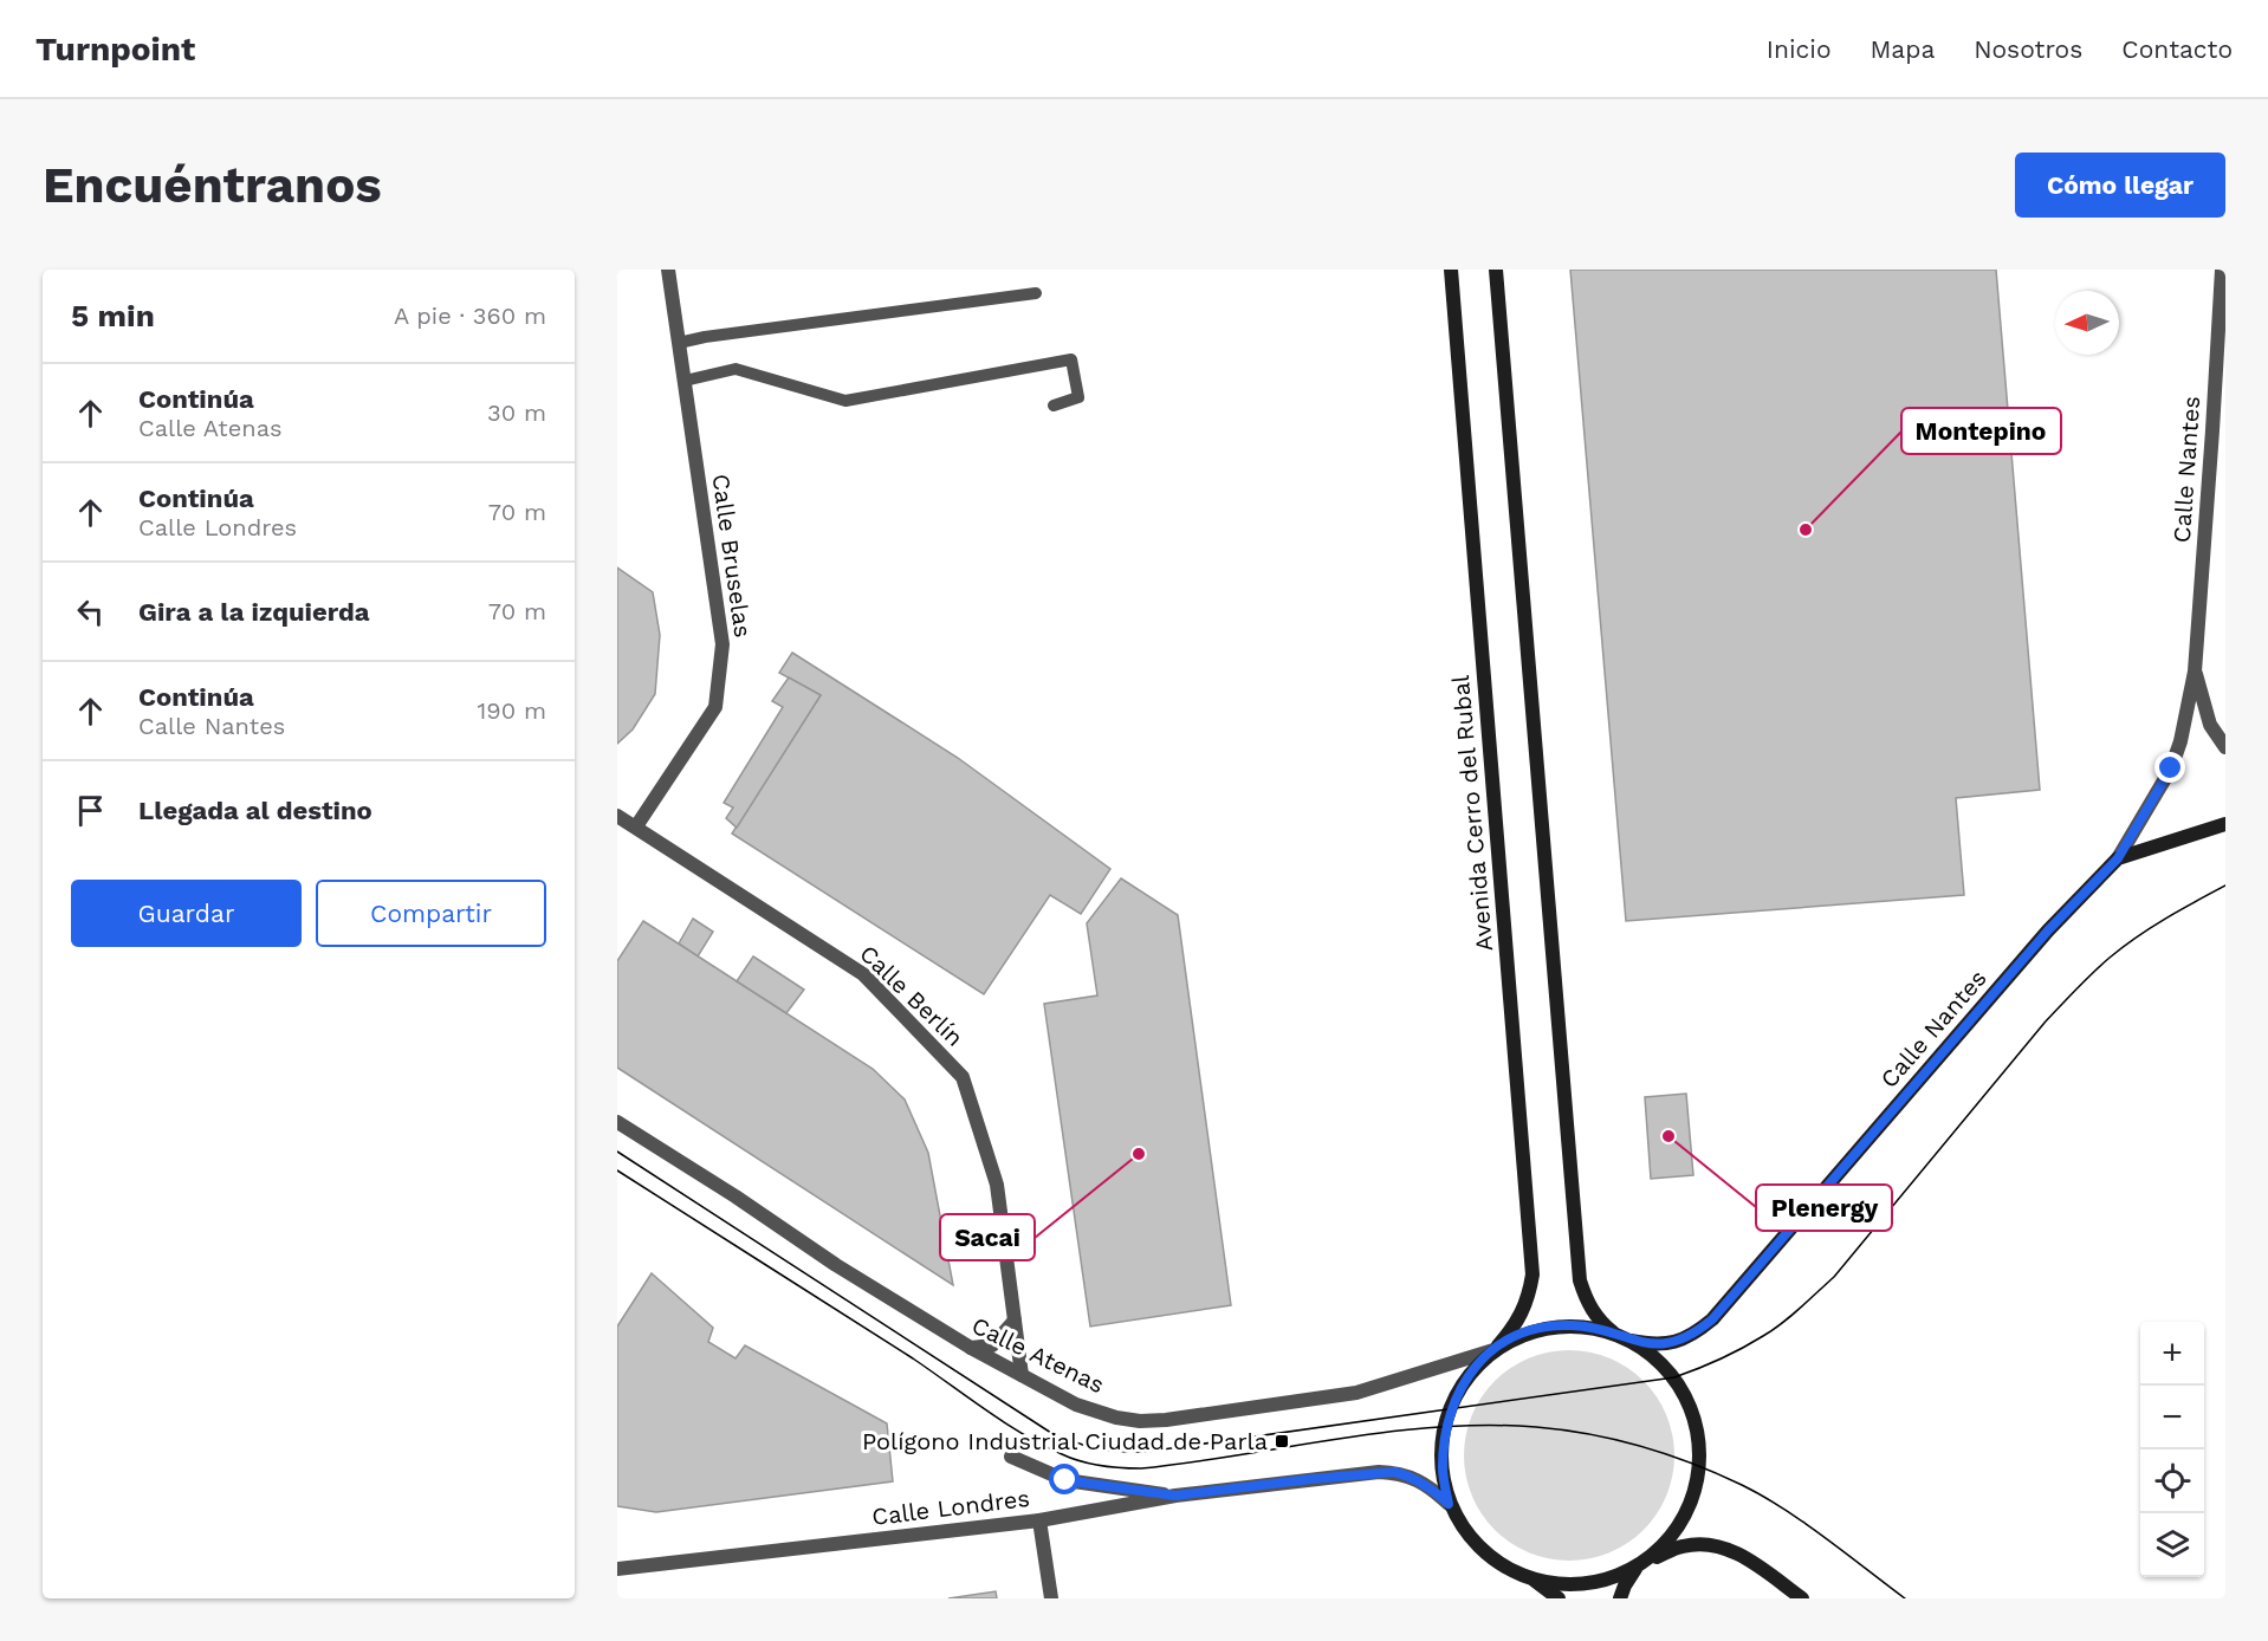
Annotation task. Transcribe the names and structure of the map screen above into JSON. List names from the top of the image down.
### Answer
{
  "streets": {
    "street": [
      "Calle Nantes",
      "Calle Bruselas",
      "Avenida Cerro del Rubal",
      "Calle Berlín",
      "Calle Atenas",
      "Calle Londres"
    ]
  },
  "crossings": [
    ["Calle Bruselas", "Calle Berlín"],
    ["Avenida Cerro del Rubal", "Calle Atenas"],
    ["Calle Berlín", "Calle Atenas"]
  ],
  "places": {
    "other": ["Montepino", "Plenergy", "Sacai"],
    "transit": ["Polígono Industrial Ciudad de Parla"]
  },
  "north": "left",
  "page": {
    "header": "Turnpoint",
    "nav": [
      "Inicio",
      "Mapa",
      "Nosotros",
      "Contacto"
    ],
    "buttons": [
      "Cómo llegar",
      ["Guardar", "Compartir"]
    ],
    "title": "Encuéntranos",
    "heading": ["5 min", "A pie · 360 m"],
    "list": [
      ["Continúa", "Calle Atenas", "30 m"],
      ["Continúa", "Calle Londres", "70 m"],
      ["Gira a la izquierda", "70 m"],
      ["Continúa", "Calle Nantes", "190 m"],
      "Llegada al destino"
    ],
    "map_buttons": ["+", "−"]
  }
}
